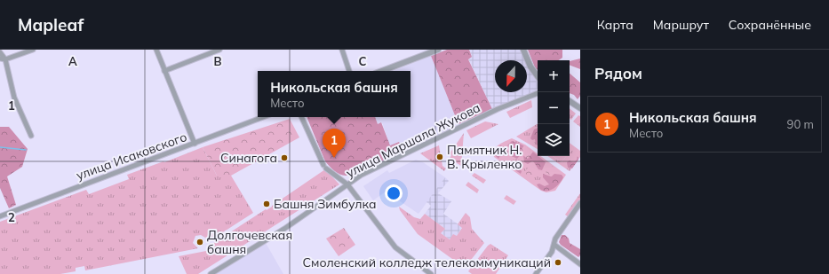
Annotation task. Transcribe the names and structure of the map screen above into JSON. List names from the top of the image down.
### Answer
{
  "streets": {
    "street": ["улица Маршала Жукова", "улица Исаковского"]
  },
  "places": [
    "Памятник Н. В. Крыленко",
    "Синагога",
    "Башня Зимбулка",
    "Долгочевская башня",
    "Смоленский колледж телекоммуникаций"
  ],
  "north": "bottom",
  "page": {
    "header": "Mapleaf",
    "nav": ["Карта", "Маршрут", "Сохранённые"],
    "heading": "Рядом",
    "map_buttons": ["+", "−"],
    "popup": ["Никольская башня", "Место"],
    "list": [
      {
        "mark": "1",
        "name": "Никольская башня",
        "note": "Место",
        "value": "90 m"
      }
    ],
    "pins": "1"
  },
  "grid": {
    "columns": ["A", "B", "C"],
    "rows": ["1", "2"]
  }
}
